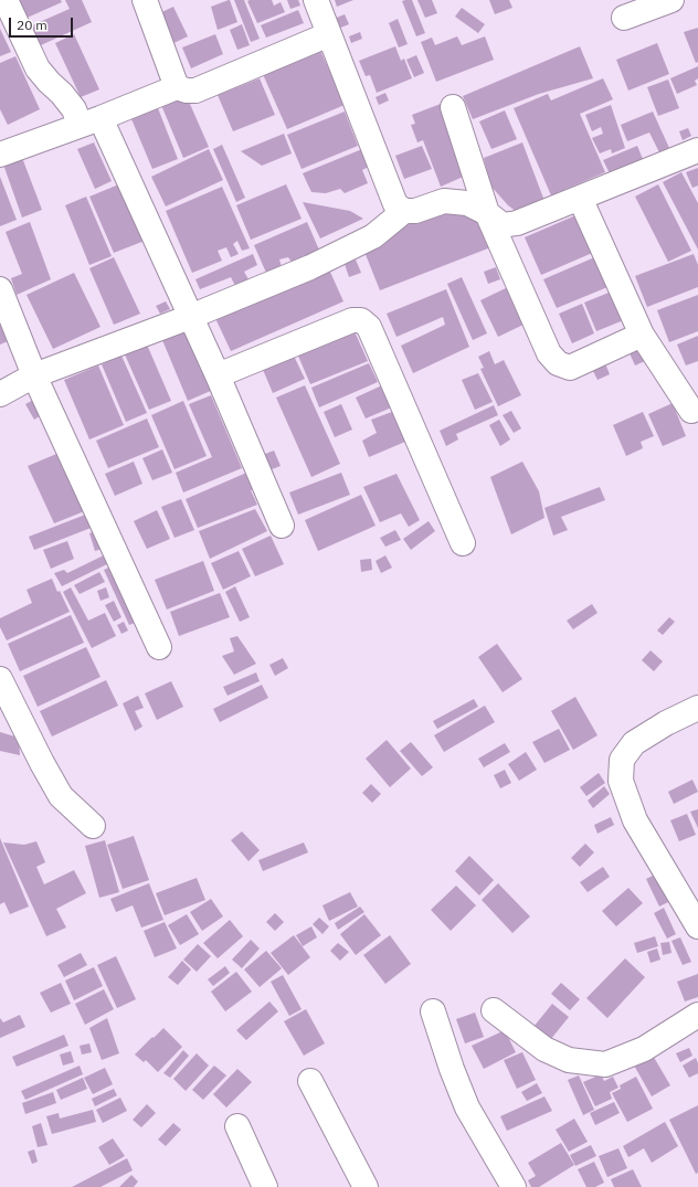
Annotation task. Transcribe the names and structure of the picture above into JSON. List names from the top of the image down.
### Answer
{
  "scale_bar": "20 m"
}
